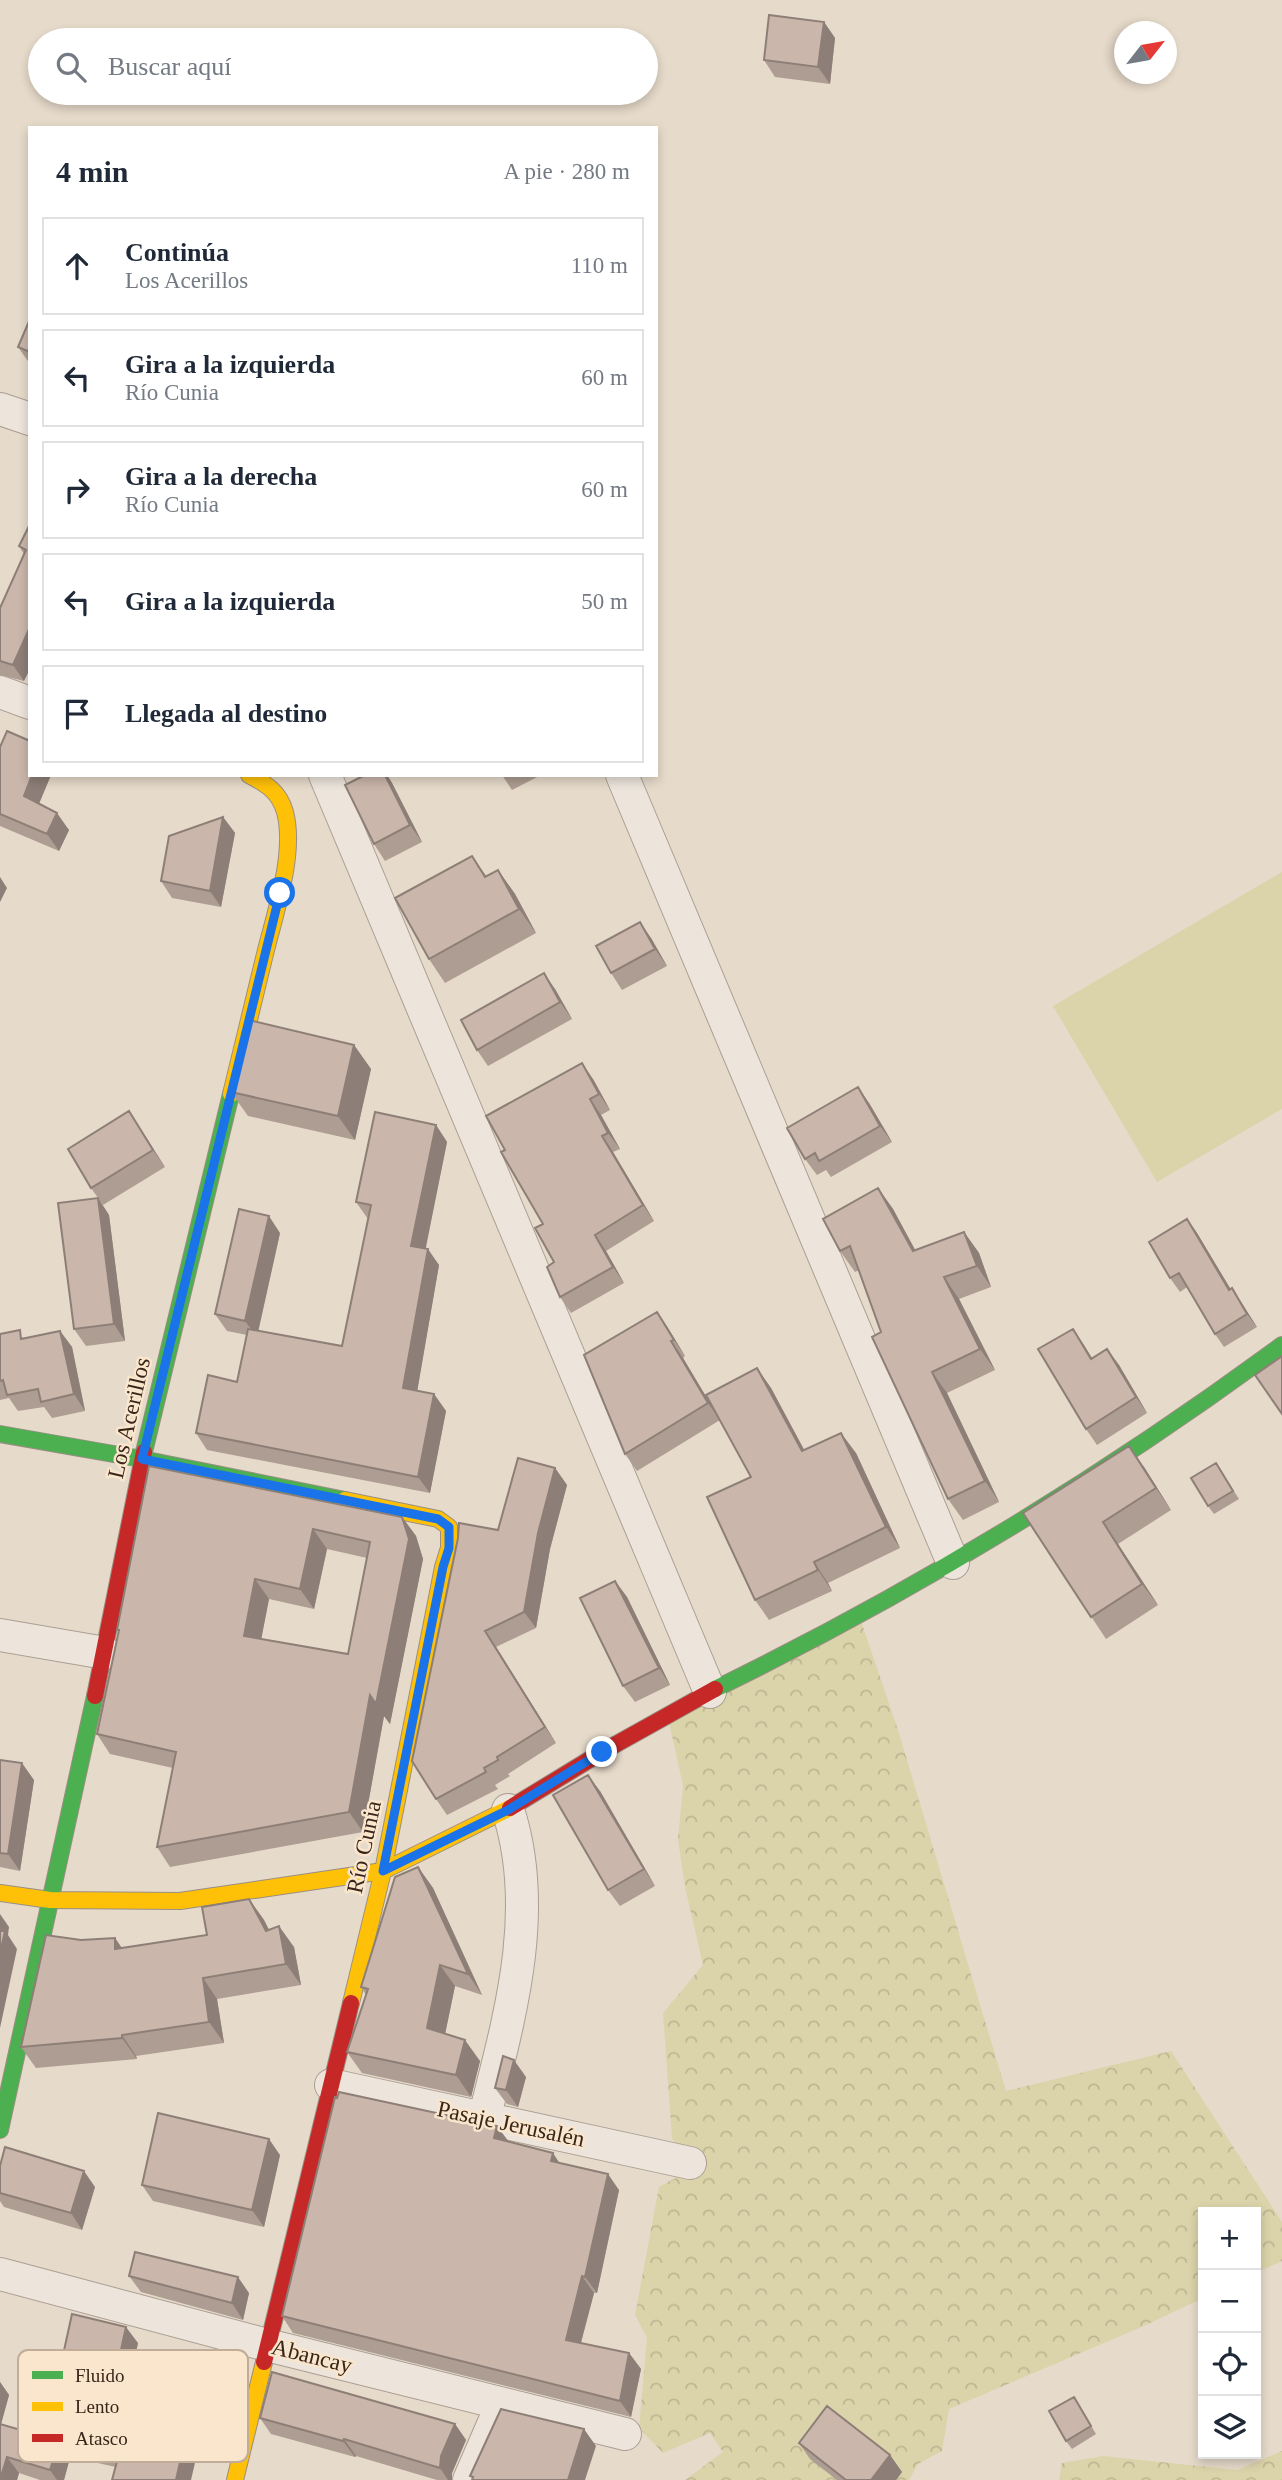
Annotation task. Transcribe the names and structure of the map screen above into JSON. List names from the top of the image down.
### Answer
{
  "streets": {
    "street": [
      "Los Acerillos",
      "Río Cunia",
      "Pasaje Jerusalén",
      "Abancay"
    ]
  },
  "crossings": [
    ["Los Acerillos", "Río Cunia"],
    ["Río Cunia", "Pasaje Jerusalén"],
    ["Río Cunia", "Abancay"]
  ],
  "legend": ["Fluido", "Lento", "Atasco"],
  "north": "top right",
  "page": {
    "search": "Buscar aquí",
    "heading": ["4 min", "A pie · 280 m"],
    "list": [
      ["Continúa", "Los Acerillos", "110 m"],
      ["Gira a la izquierda", "Río Cunia", "60 m"],
      ["Gira a la derecha", "Río Cunia", "60 m"],
      ["Gira a la izquierda", "50 m"],
      "Llegada al destino"
    ],
    "map_buttons": ["+", "−"]
  }
}
